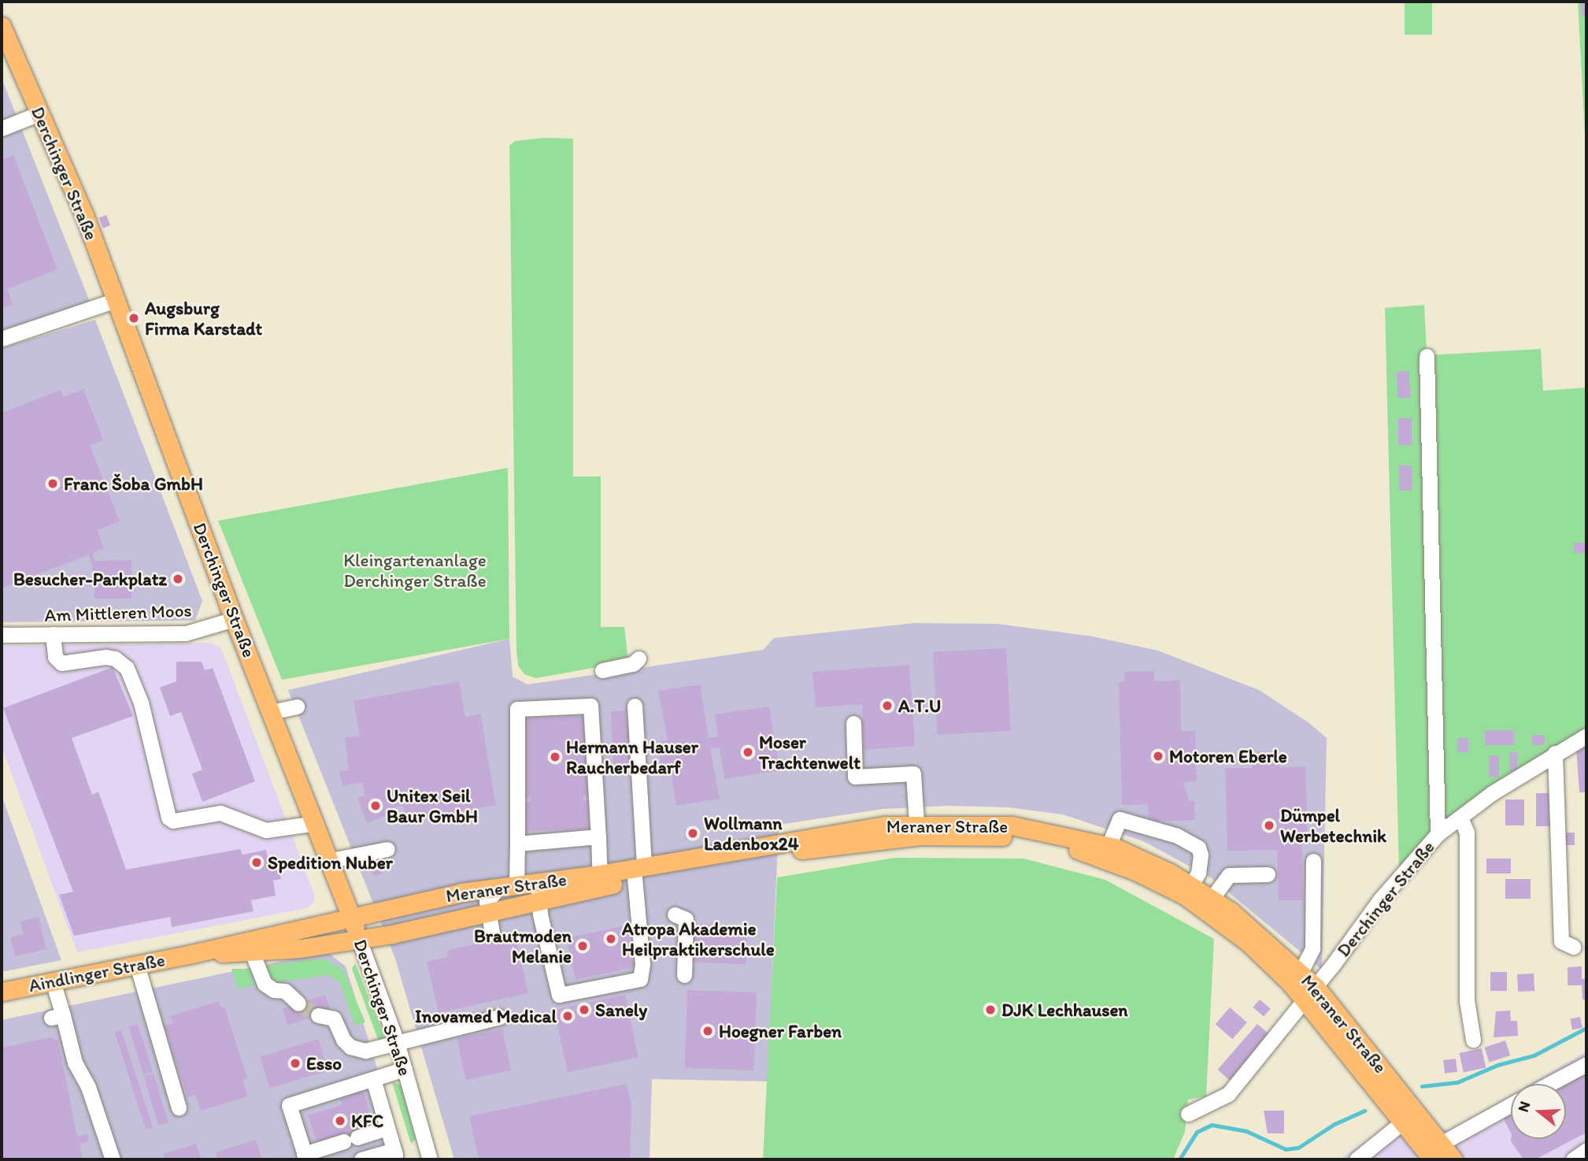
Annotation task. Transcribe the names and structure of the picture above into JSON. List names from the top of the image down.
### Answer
{
  "streets": {
    "main road": ["Derchinger Straße", "Meraner Straße", "Aindlinger Straße"],
    "street": ["Am Mittleren Moos"]
  },
  "crossings": [
    ["Derchinger Straße", "Am Mittleren Moos"],
    ["Derchinger Straße", "Meraner Straße"],
    ["Derchinger Straße", "Aindlinger Straße"],
    ["Meraner Straße", "Aindlinger Straße"]
  ],
  "parks": ["Kleingartenanlage Derchinger Straße"],
  "places": [
    "Augsburg Firma Karstadt",
    "Franc Šoba GmbH",
    "Besucher-Parkplatz",
    "A.T.U",
    "Moser Trachtenwelt",
    "Motoren Eberle",
    "Hermann Hauser Raucherbedarf",
    "Unitex Seil Baur GmbH",
    "Dümpel Werbetechnik",
    "Wollmann Ladenbox24",
    "Spedition Nuber",
    "Atropa Akademie Heilpraktikerschule",
    "Brautmoden Melanie",
    "Sanely",
    "DJK Lechhausen",
    "Inovamed Medical",
    "Hoegner Farben",
    "Esso",
    "KFC"
  ],
  "north": "left"
}
